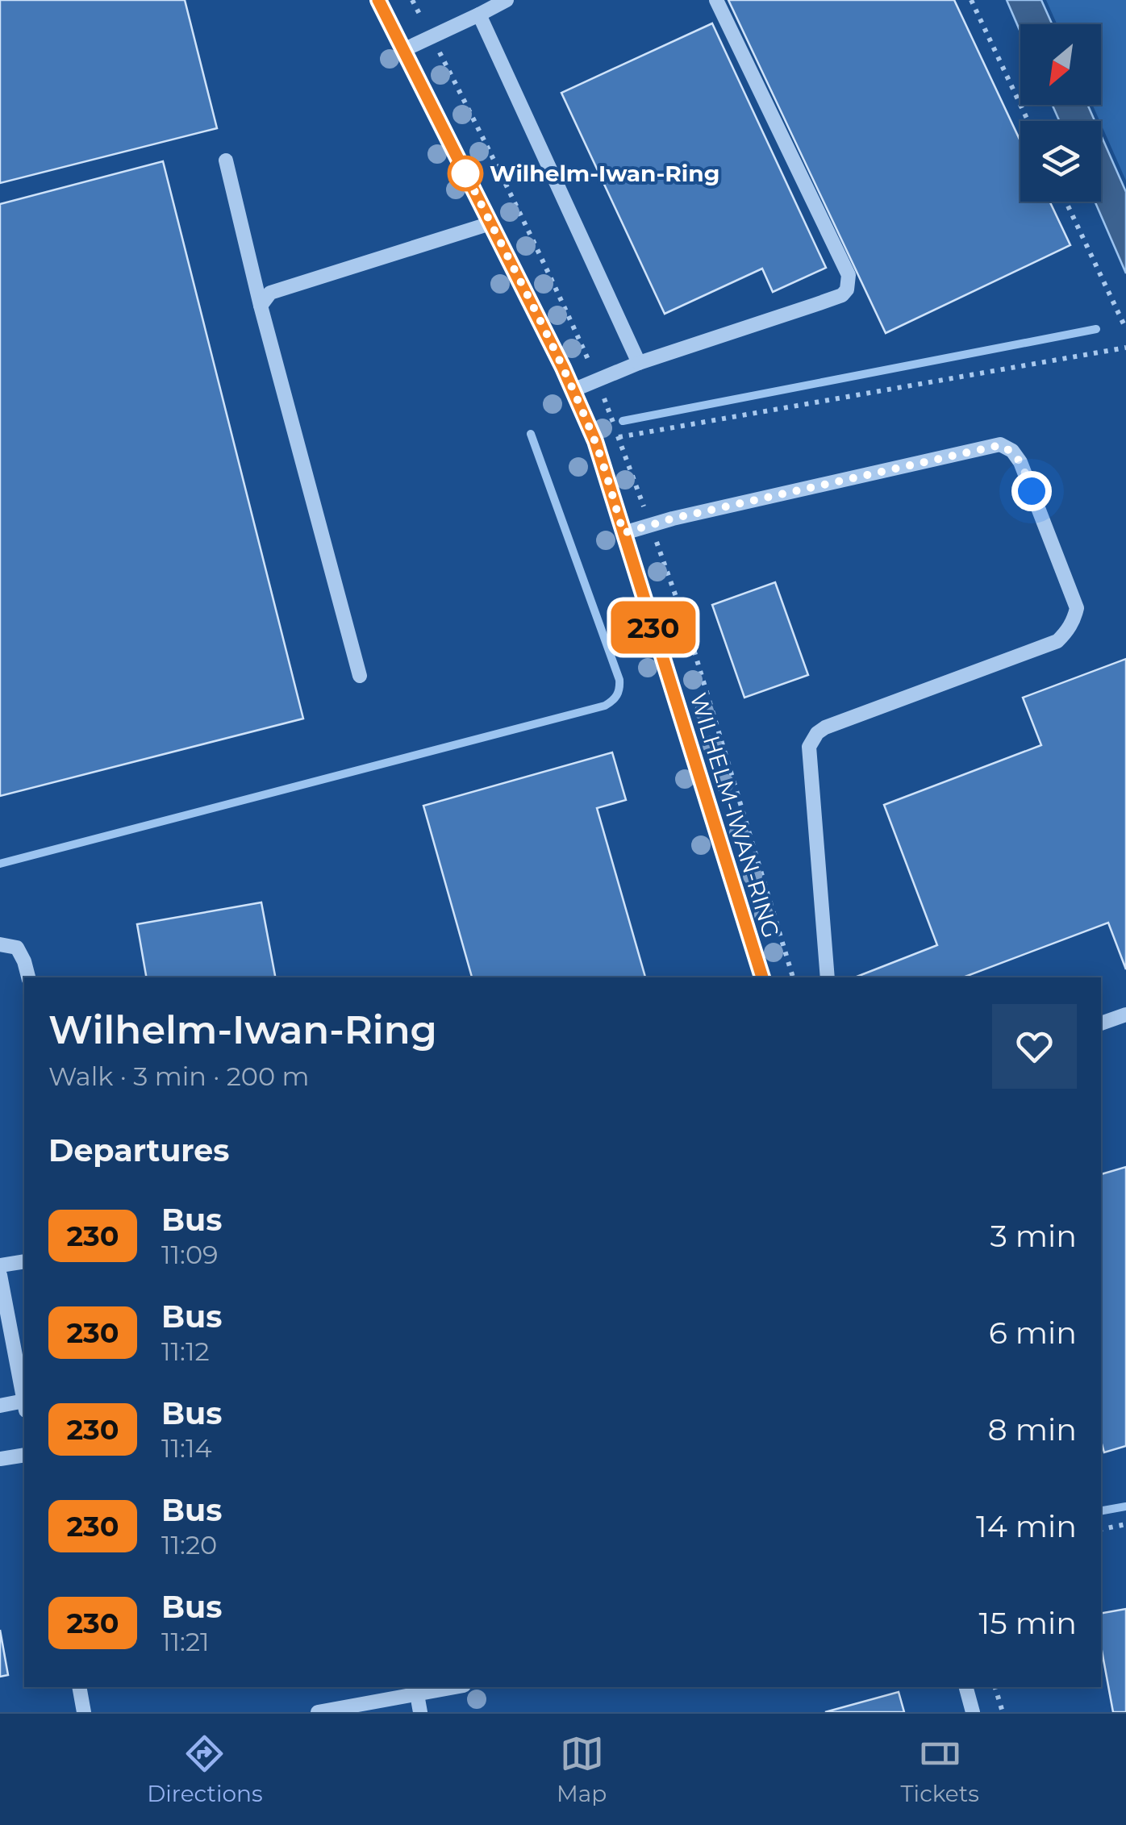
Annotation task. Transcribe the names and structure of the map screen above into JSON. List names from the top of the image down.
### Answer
{
  "streets": {
    "street": ["WILHELM-IWAN-RING"]
  },
  "places": ["Wilhelm-Iwan-Ring"],
  "lines": ["bus line 230"],
  "north": "bottom left",
  "page": {
    "on_map": "230",
    "heading": [
      ["Wilhelm-Iwan-Ring", "Walk · 3 min · 200 m"],
      "Departures"
    ],
    "list": [
      {
        "mark": "230",
        "name": "Bus",
        "note": "11:09",
        "value": "3 min"
      },
      {
        "mark": "230",
        "name": "Bus",
        "note": "11:12",
        "value": "6 min"
      },
      {
        "mark": "230",
        "name": "Bus",
        "note": "11:14",
        "value": "8 min"
      },
      {
        "mark": "230",
        "name": "Bus",
        "note": "11:20",
        "value": "14 min"
      },
      {
        "mark": "230",
        "name": "Bus",
        "note": "11:21",
        "value": "15 min"
      }
    ],
    "tabs": ["Directions", "Map", "Tickets"]
  }
}
